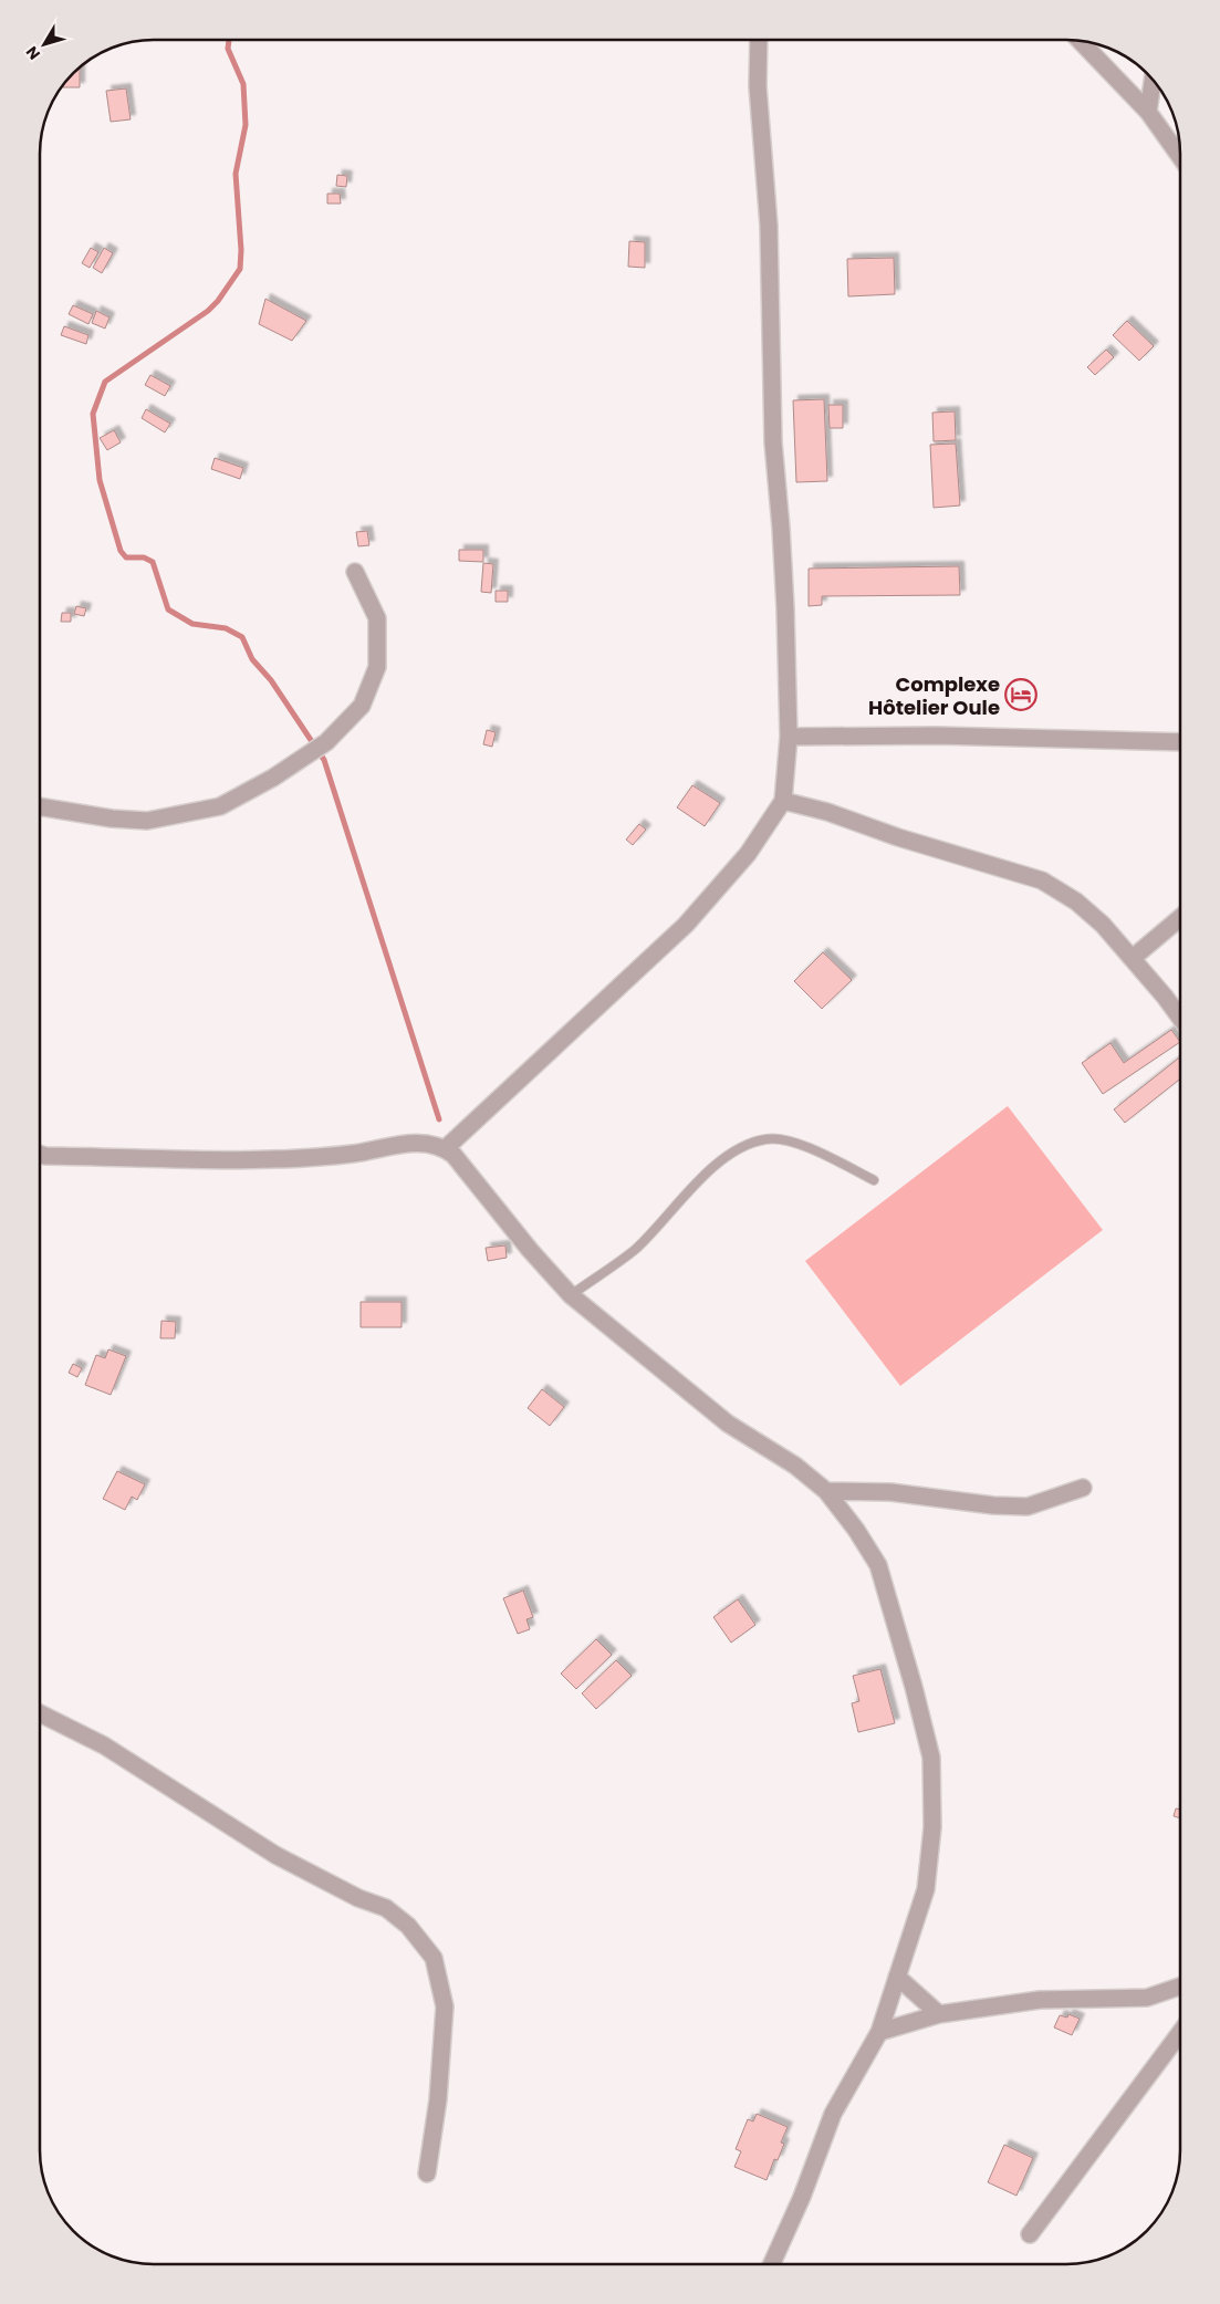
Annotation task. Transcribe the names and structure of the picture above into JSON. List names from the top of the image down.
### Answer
{
  "places": {
    "hotel": ["Complexe Hôtelier Oule"]
  },
  "north": "bottom left"
}
